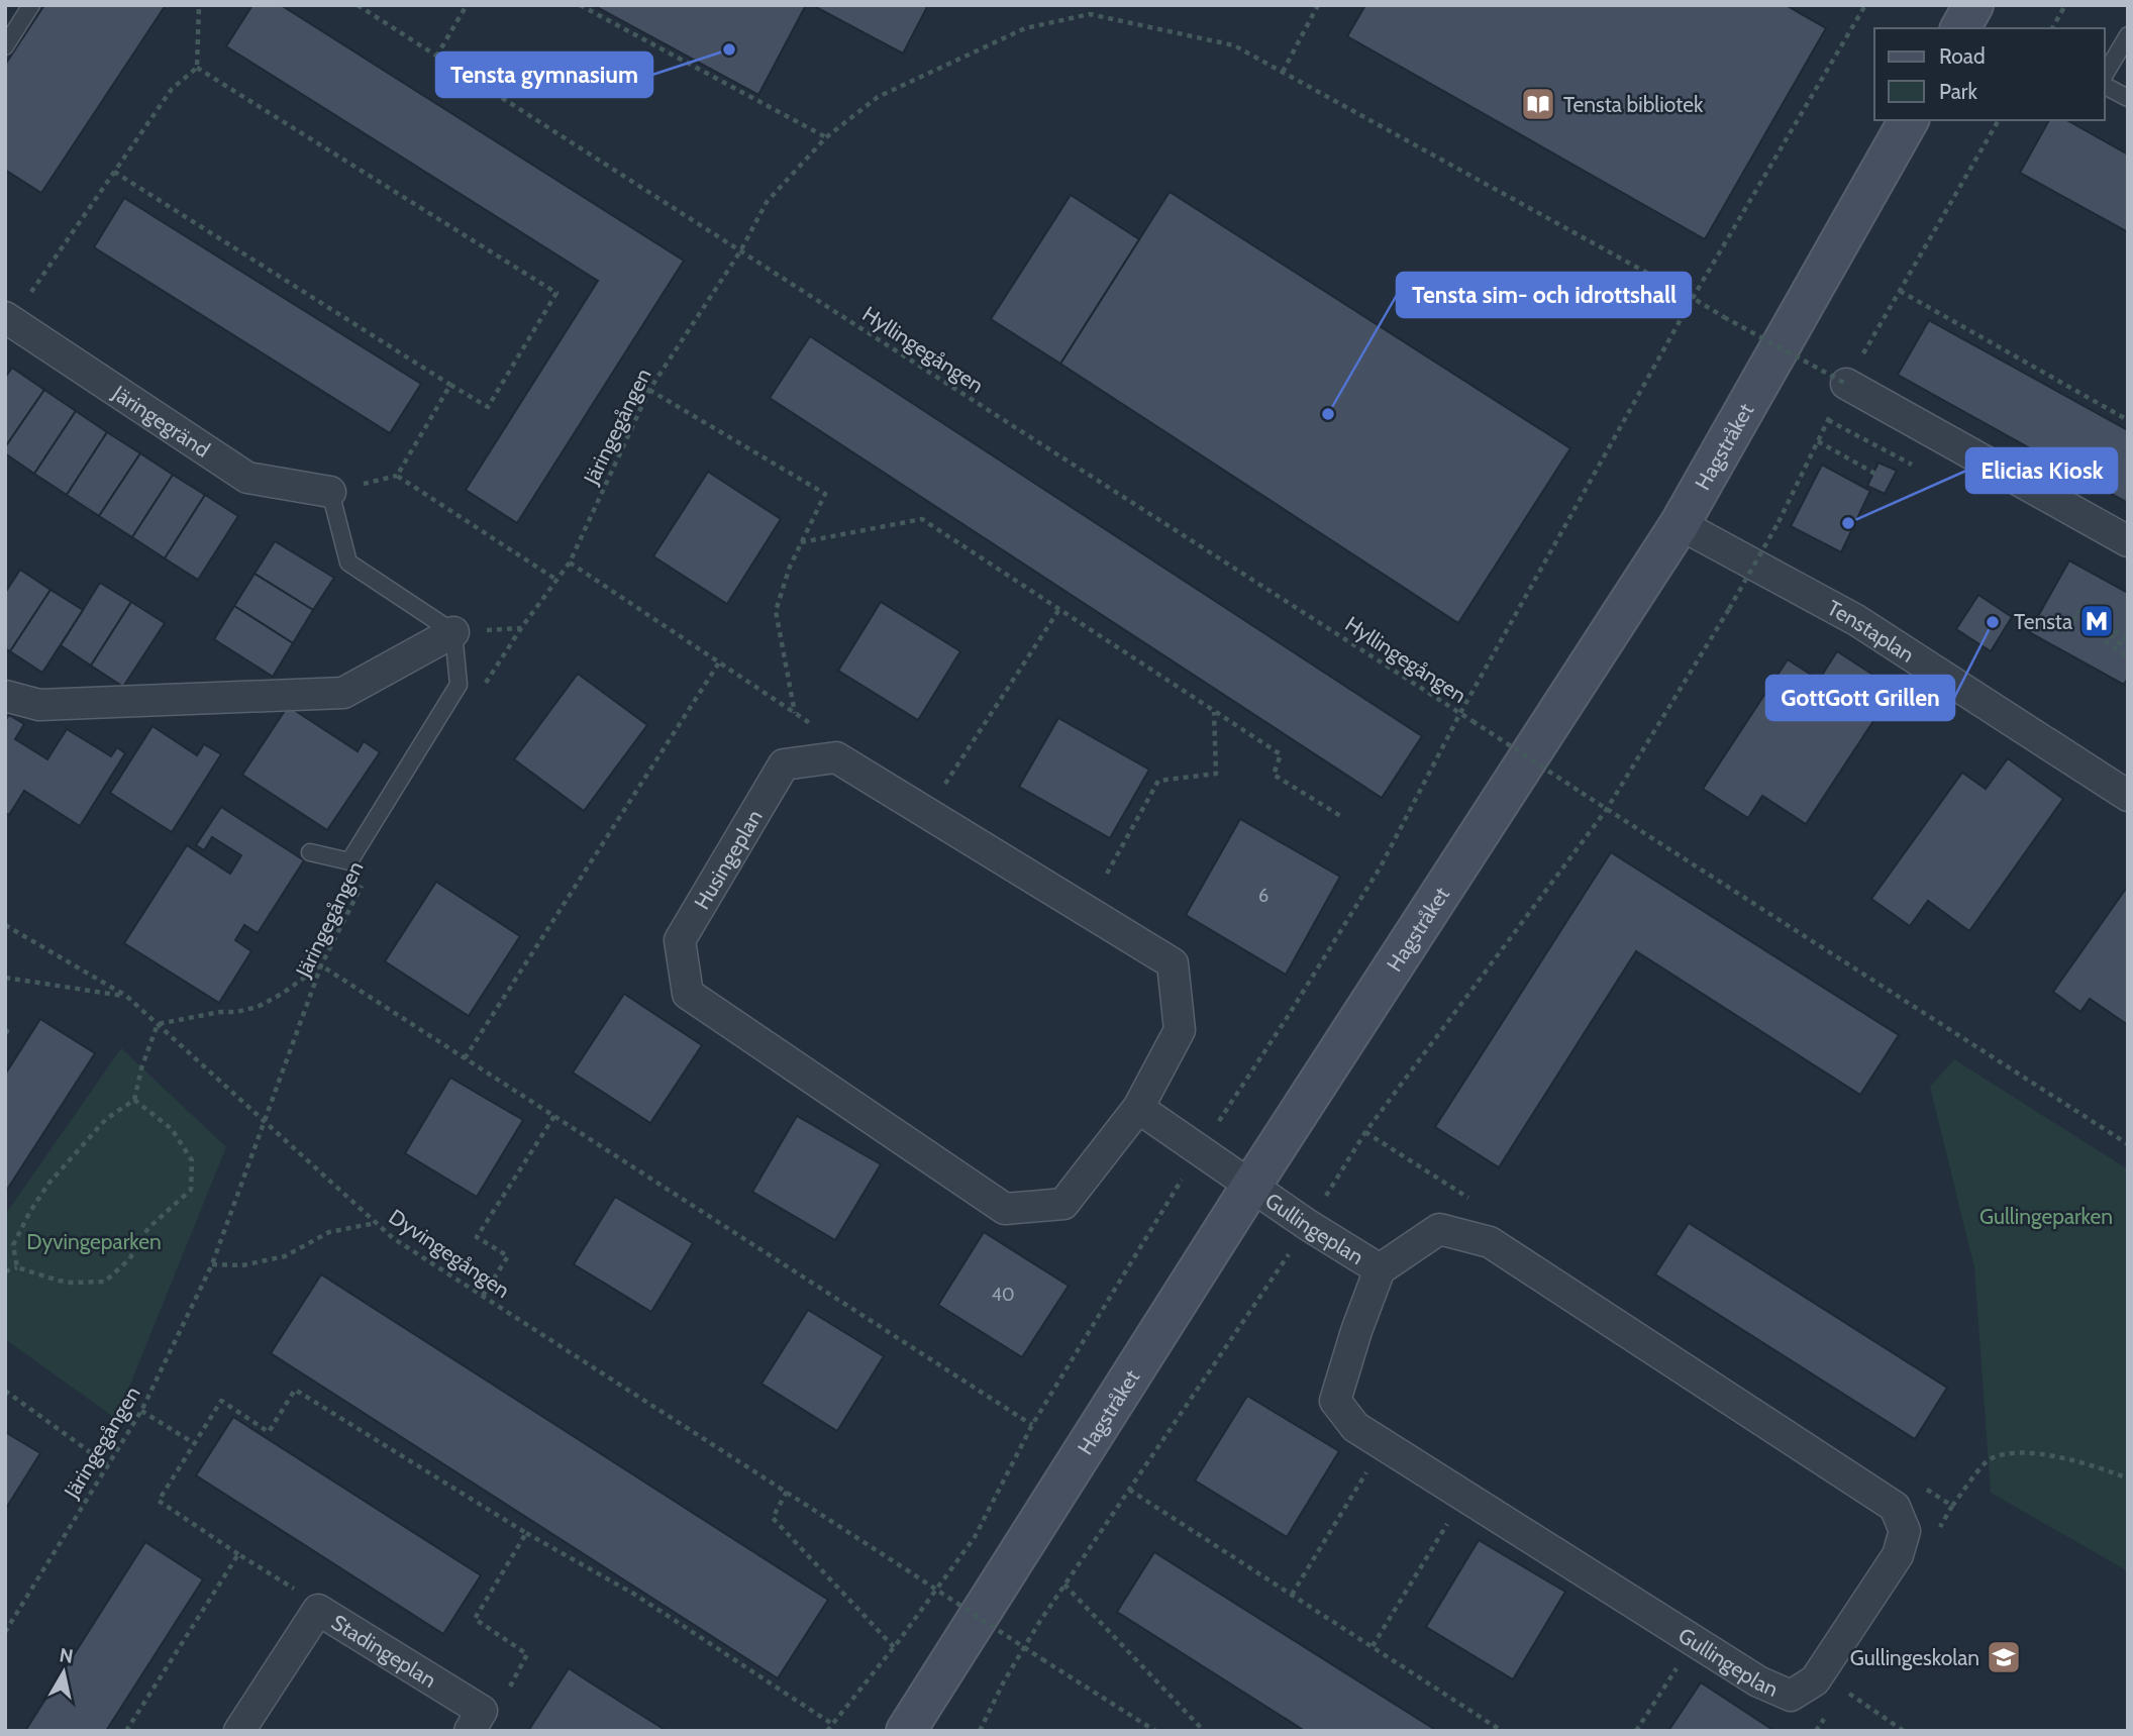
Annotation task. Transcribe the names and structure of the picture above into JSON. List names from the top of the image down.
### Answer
{
  "streets": {
    "street": [
      "Järingegränd",
      "Hagstråket",
      "Tenstaplan",
      "Husingeplan",
      "Gullingeplan",
      "Stadingeplan"
    ],
    "path": ["Hyllingegången", "Järingegången", "Dyvingegången"]
  },
  "crossings": [
    ["Hyllingegången", "Järingegången"],
    ["Järingegången", "Dyvingegången"],
    ["Hagstråket", "Tenstaplan"],
    ["Hagstråket", "Gullingeplan"]
  ],
  "parks": ["Gullingeparken", "Dyvingeparken"],
  "places": {
    "other": [
      "Tensta gymnasium",
      "Tensta sim- och idrottshall",
      "Elicias Kiosk",
      "GottGott Grillen"
    ],
    "library": ["Tensta bibliotek"],
    "metro station": ["Tensta"],
    "school or university": ["Gullingeskolan"]
  },
  "house_numbers": ["6", "40"],
  "legend": ["Road", "Park"],
  "north": "top"
}
